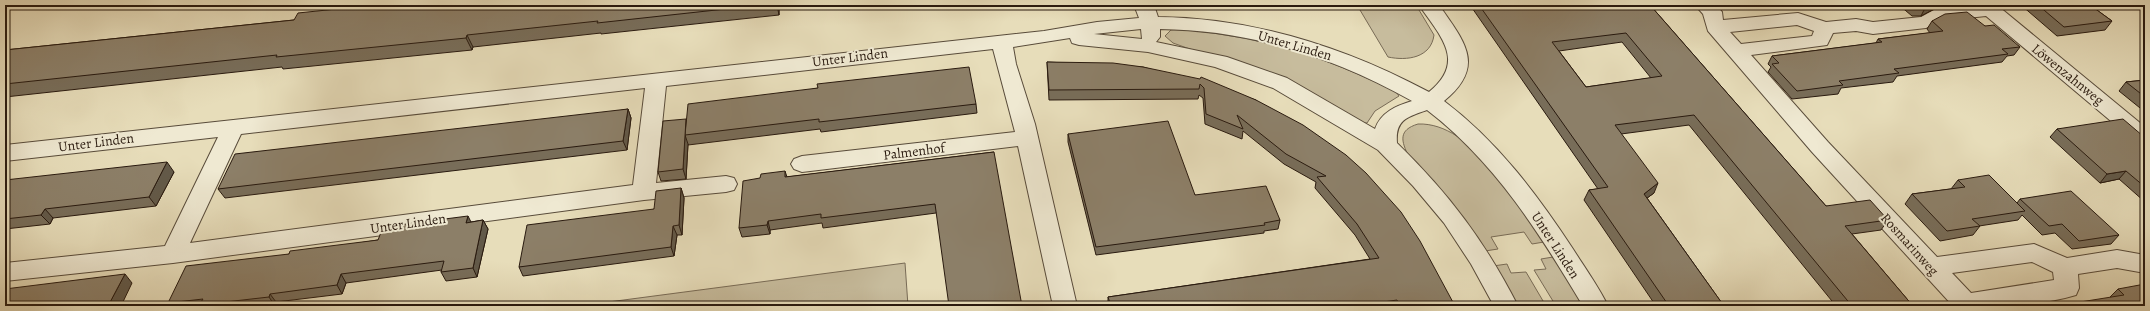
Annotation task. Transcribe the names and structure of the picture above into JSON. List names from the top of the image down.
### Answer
{
  "streets": {
    "street": [
      "Unter Linden",
      "Löwenzahnweg",
      "Palmenhof",
      "Rosmarinweg"
    ]
  }
}
